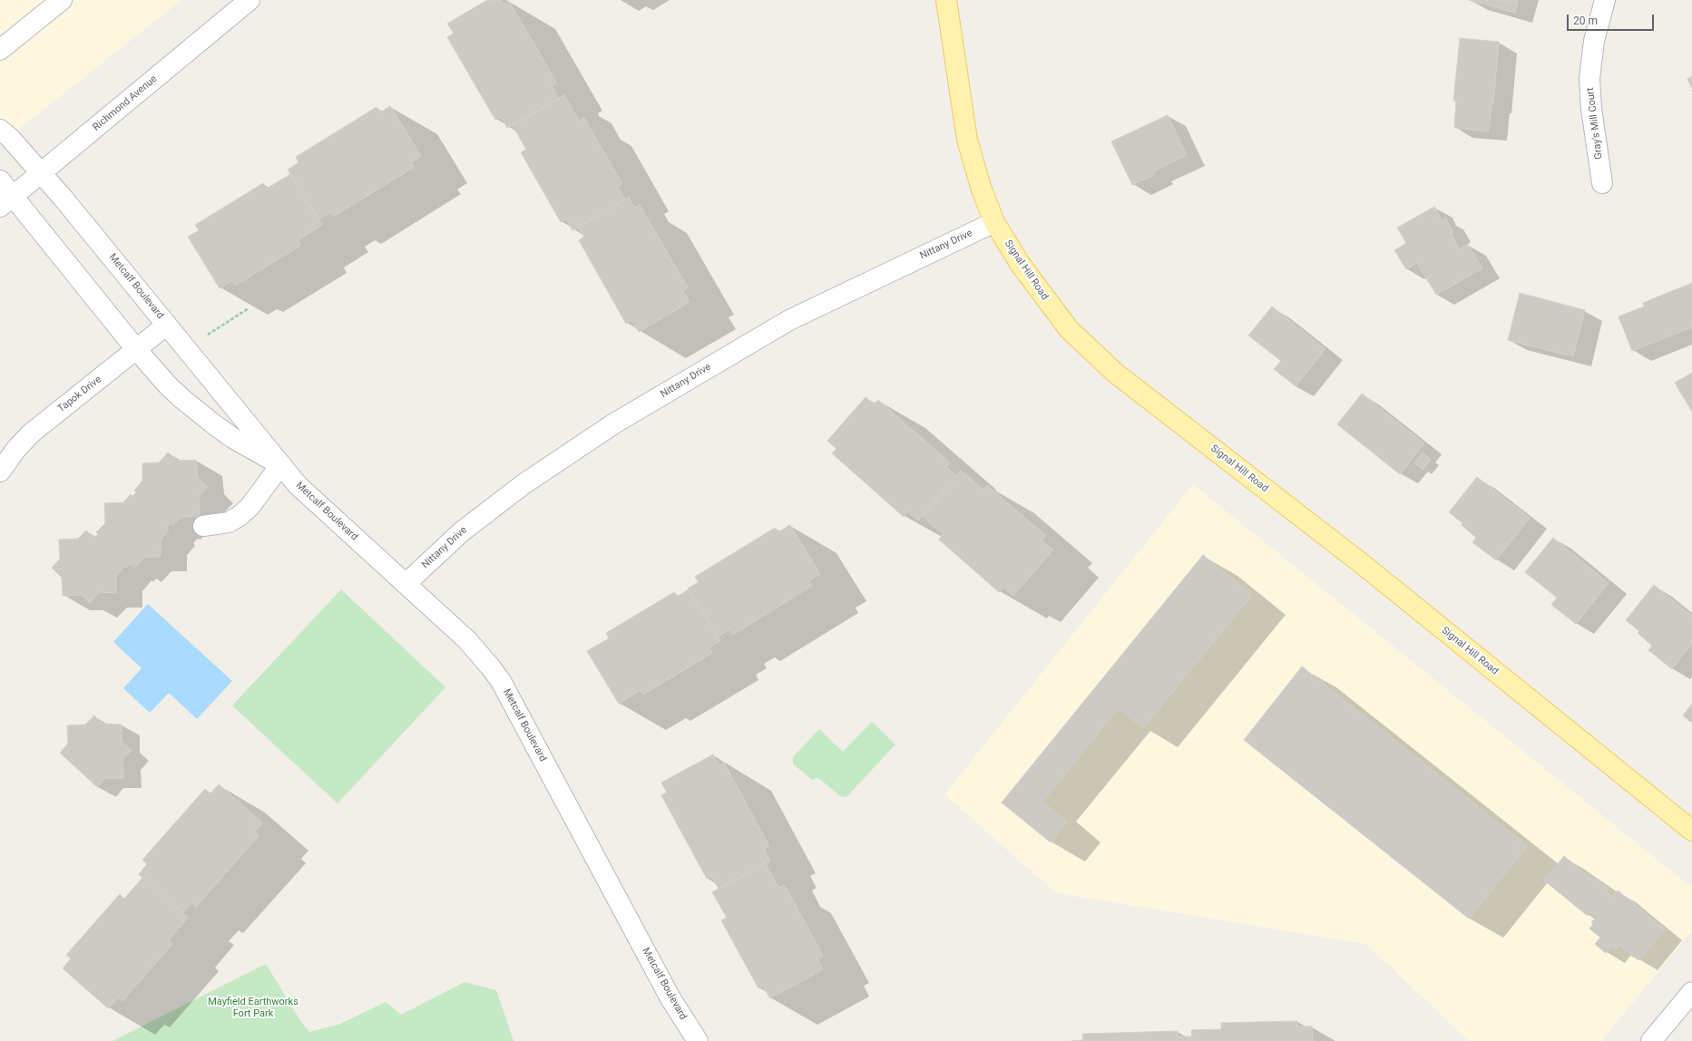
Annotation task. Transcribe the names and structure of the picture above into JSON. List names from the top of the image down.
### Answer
{
  "streets": {
    "main road": ["Signal Hill Road"],
    "street": [
      "Richmond Avenue",
      "Gray's Mill Court",
      "Nittany Drive",
      "Metcalf Boulevard",
      "Tapok Drive"
    ]
  },
  "crossings": [
    ["Richmond Avenue", "Metcalf Boulevard"],
    ["Nittany Drive", "Signal Hill Road"],
    ["Nittany Drive", "Metcalf Boulevard"],
    ["Metcalf Boulevard", "Tapok Drive"]
  ],
  "parks": ["Mayfield Earthworks Fort Park"],
  "scale_bar": "20 m"
}
